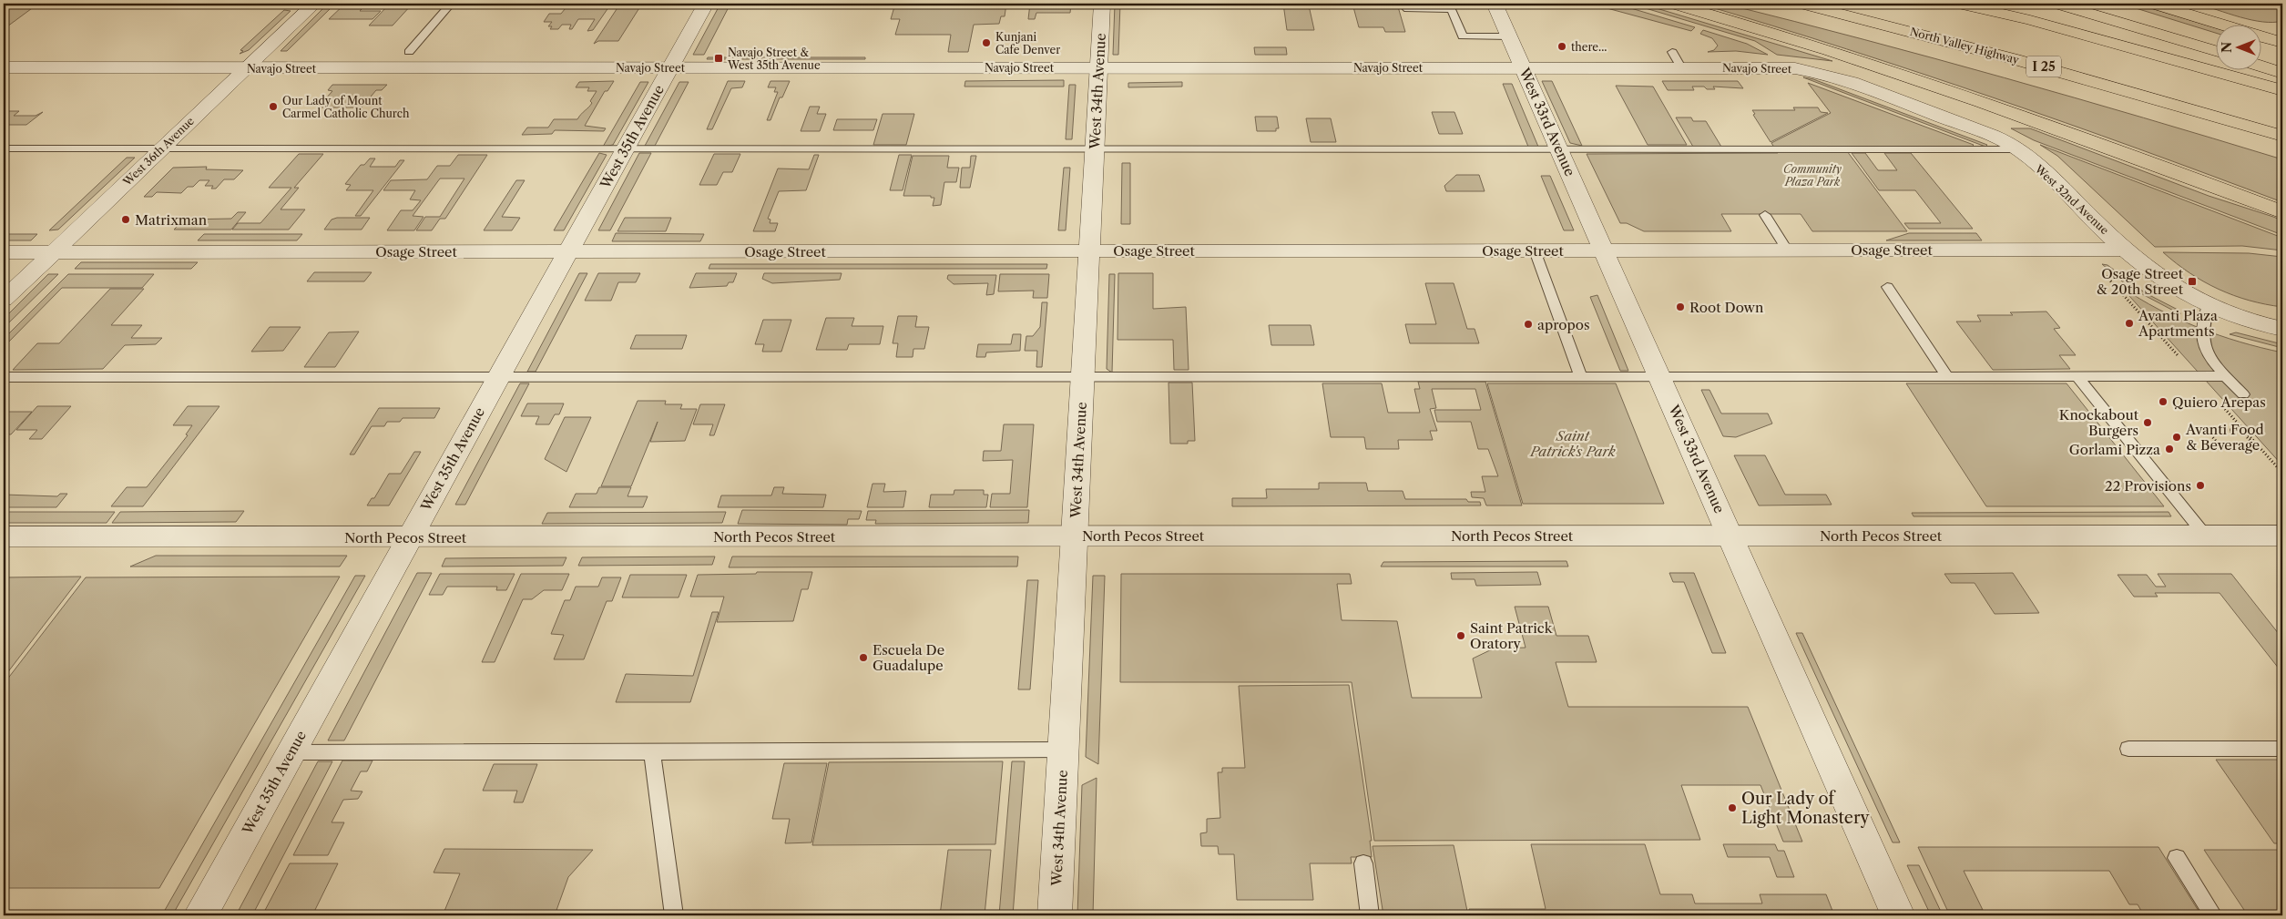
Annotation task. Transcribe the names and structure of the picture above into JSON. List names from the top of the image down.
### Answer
{
  "streets": {
    "highway": ["North Valley Highway", "I 25"],
    "street": [
      "Navajo Street",
      "West 34th Avenue",
      "West 33rd Avenue",
      "West 35th Avenue",
      "West 36th Avenue",
      "West 32nd Avenue",
      "Osage Street",
      "North Pecos Street"
    ]
  },
  "crossings": [
    ["Navajo Street", "West 34th Avenue"],
    ["Navajo Street", "West 33rd Avenue"],
    ["Navajo Street", "West 35th Avenue"],
    ["Navajo Street", "West 36th Avenue"],
    ["Navajo Street", "West 32nd Avenue"],
    ["West 34th Avenue", "Osage Street"],
    ["West 34th Avenue", "North Pecos Street"],
    ["West 33rd Avenue", "Osage Street"],
    ["West 33rd Avenue", "North Pecos Street"],
    ["West 35th Avenue", "Osage Street"],
    ["West 35th Avenue", "North Pecos Street"],
    ["West 36th Avenue", "Osage Street"],
    ["West 32nd Avenue", "Osage Street"]
  ],
  "parks": ["Community Plaza Park", "Saint Patrick's Park"],
  "places": {
    "other": [
      "Kunjani Cafe Denver",
      "there...",
      "Our Lady of Mount Carmel Catholic Church",
      "Matrixman",
      "Root Down",
      "Avanti Plaza Apartments",
      "apropos",
      "Quiero Arepas",
      "Knockabout Burgers",
      "Avanti Food & Beverage",
      "Gorlami Pizza",
      "22 Provisions",
      "Saint Patrick Oratory",
      "Escuela De Guadalupe",
      "Our Lady of Light Monastery"
    ],
    "transit": ["Navajo Street & West 35th Avenue", "Osage Street & 20th Street"]
  },
  "north": "left"
}
